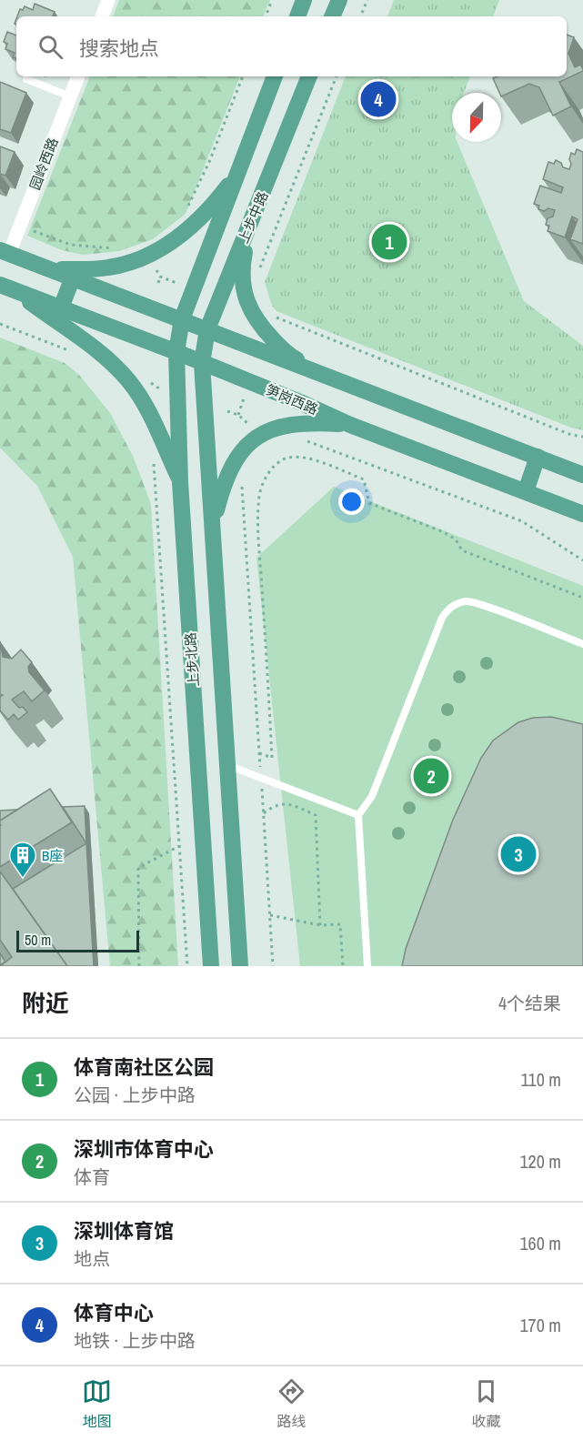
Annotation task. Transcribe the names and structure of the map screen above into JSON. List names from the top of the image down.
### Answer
{
  "streets": {
    "main road": ["上步中路", "笋岗西路", "上步北路"],
    "street": ["园岭西路"]
  },
  "crossings": [
    ["上步中路", "笋岗西路"],
    ["上步中路", "上步北路"],
    ["笋岗西路", "上步北路"]
  ],
  "places": {
    "building": ["B座"]
  },
  "scale_bar": "50 m",
  "north": "bottom",
  "page": {
    "search": "搜索地点",
    "pins": [
      "4",
      "1",
      "2",
      "3"
    ],
    "scale": "50 m",
    "heading": ["附近", "4个结果"],
    "list": [
      {
        "mark": "1",
        "name": "体育南社区公园",
        "note": "公园 · 上步中路",
        "value": "110 m"
      },
      {
        "mark": "2",
        "name": "深圳市体育中心",
        "note": "体育",
        "value": "120 m"
      },
      {
        "mark": "3",
        "name": "深圳体育馆",
        "note": "地点",
        "value": "160 m"
      },
      {
        "mark": "4",
        "name": "体育中心",
        "note": "地铁 · 上步中路",
        "value": "170 m"
      }
    ],
    "nav": ["地图", "路线", "收藏"]
  }
}
